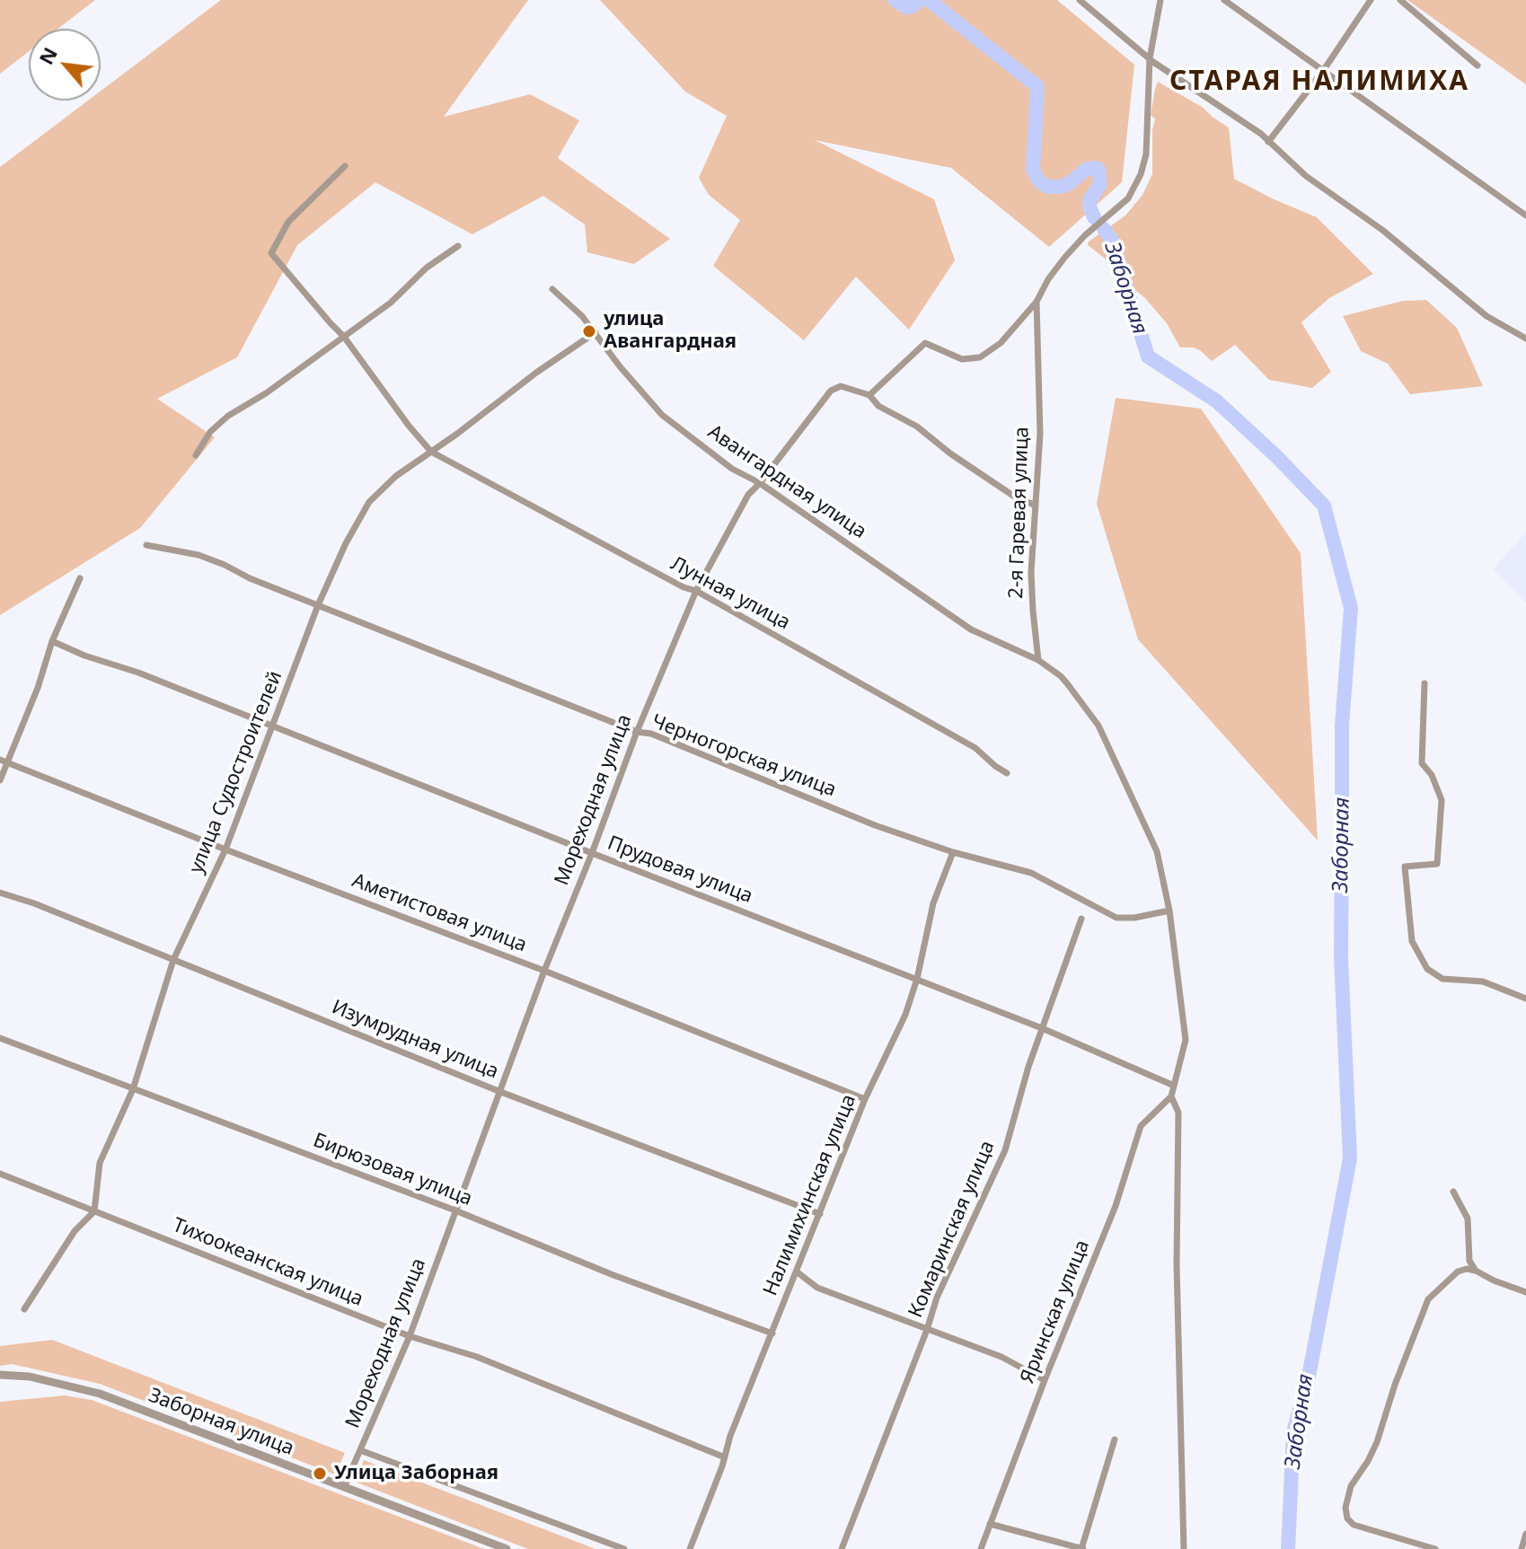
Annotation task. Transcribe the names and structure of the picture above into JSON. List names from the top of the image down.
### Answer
{
  "streets": {
    "street": [
      "Авангардная улица",
      "2-я Гаревая улица",
      "Лунная улица",
      "Черногорская улица",
      "улица Судостроителей",
      "Мореходная улица",
      "Прудовая улица",
      "Аметистовая улица",
      "Изумрудная улица",
      "Бирюзовая улица",
      "Налимихинская улица",
      "Комаринская улица",
      "Тихоокеанская улица",
      "Яринская улица",
      "Заборная улица"
    ]
  },
  "crossings": [
    ["Авангардная улица", "2-я Гаревая улица"],
    ["Авангардная улица", "улица Судостроителей"],
    ["Авангардная улица", "Мореходная улица"],
    ["Лунная улица", "улица Судостроителей"],
    ["Лунная улица", "Мореходная улица"],
    ["Черногорская улица", "улица Судостроителей"],
    ["Черногорская улица", "Мореходная улица"],
    ["Черногорская улица", "Налимихинская улица"],
    ["улица Судостроителей", "Прудовая улица"],
    ["улица Судостроителей", "Аметистовая улица"],
    ["улица Судостроителей", "Изумрудная улица"],
    ["улица Судостроителей", "Бирюзовая улица"],
    ["улица Судостроителей", "Тихоокеанская улица"],
    ["Мореходная улица", "Прудовая улица"],
    ["Мореходная улица", "Аметистовая улица"],
    ["Мореходная улица", "Изумрудная улица"],
    ["Мореходная улица", "Бирюзовая улица"],
    ["Мореходная улица", "Тихоокеанская улица"],
    ["Мореходная улица", "Заборная улица"],
    ["Прудовая улица", "Налимихинская улица"],
    ["Прудовая улица", "Комаринская улица"],
    ["Аметистовая улица", "Налимихинская улица"],
    ["Изумрудная улица", "Налимихинская улица"],
    ["Бирюзовая улица", "Налимихинская улица"],
    ["Налимихинская улица", "Тихоокеанская улица"]
  ],
  "districts": ["СТАРАЯ НАЛИМИХА"],
  "water": ["Заборная"],
  "places": ["улица Авангардная", "Улица Заборная"],
  "north": "top left"
}
